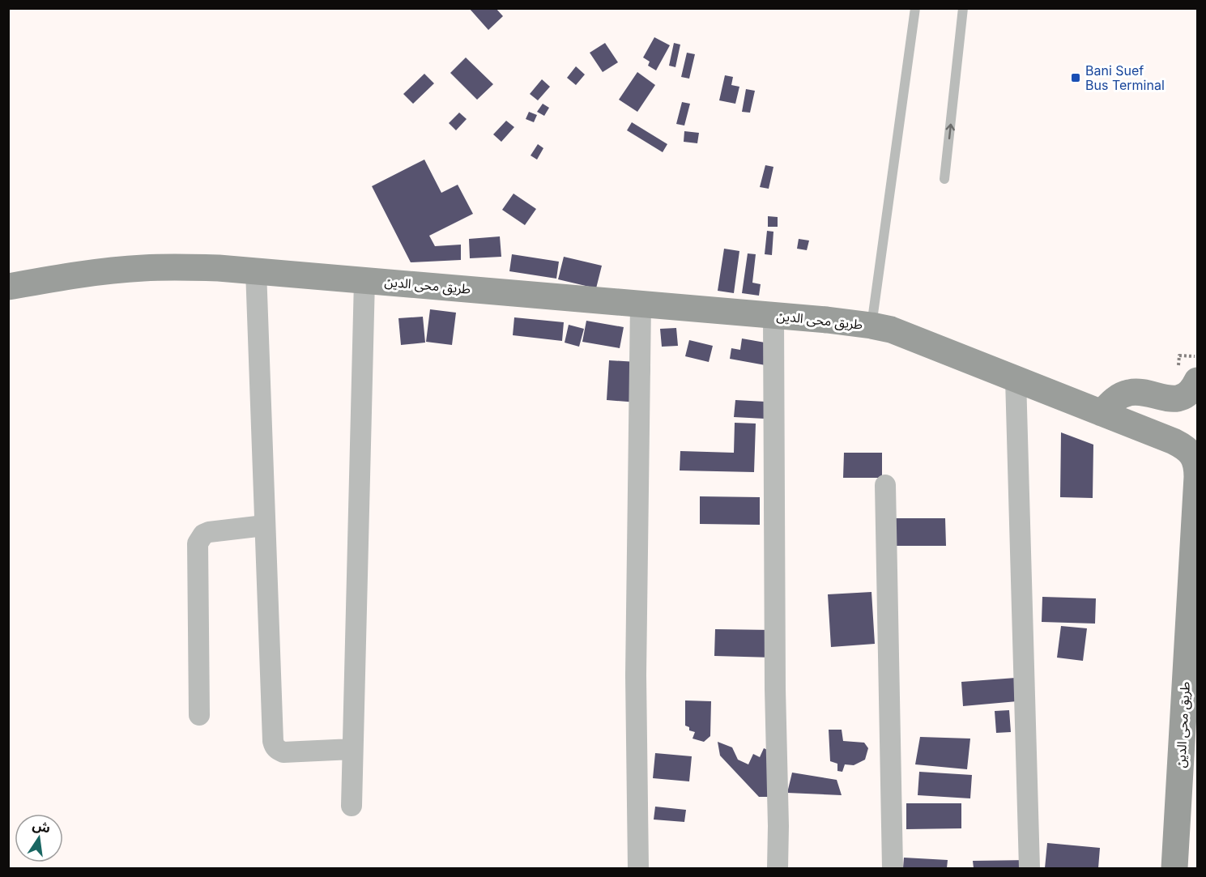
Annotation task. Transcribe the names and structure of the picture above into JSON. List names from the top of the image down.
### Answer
{
  "streets": {
    "street": ["طريق محى الدين"]
  },
  "places": {
    "transit": ["Bani Suef Bus Terminal"]
  },
  "north": "top"
}
